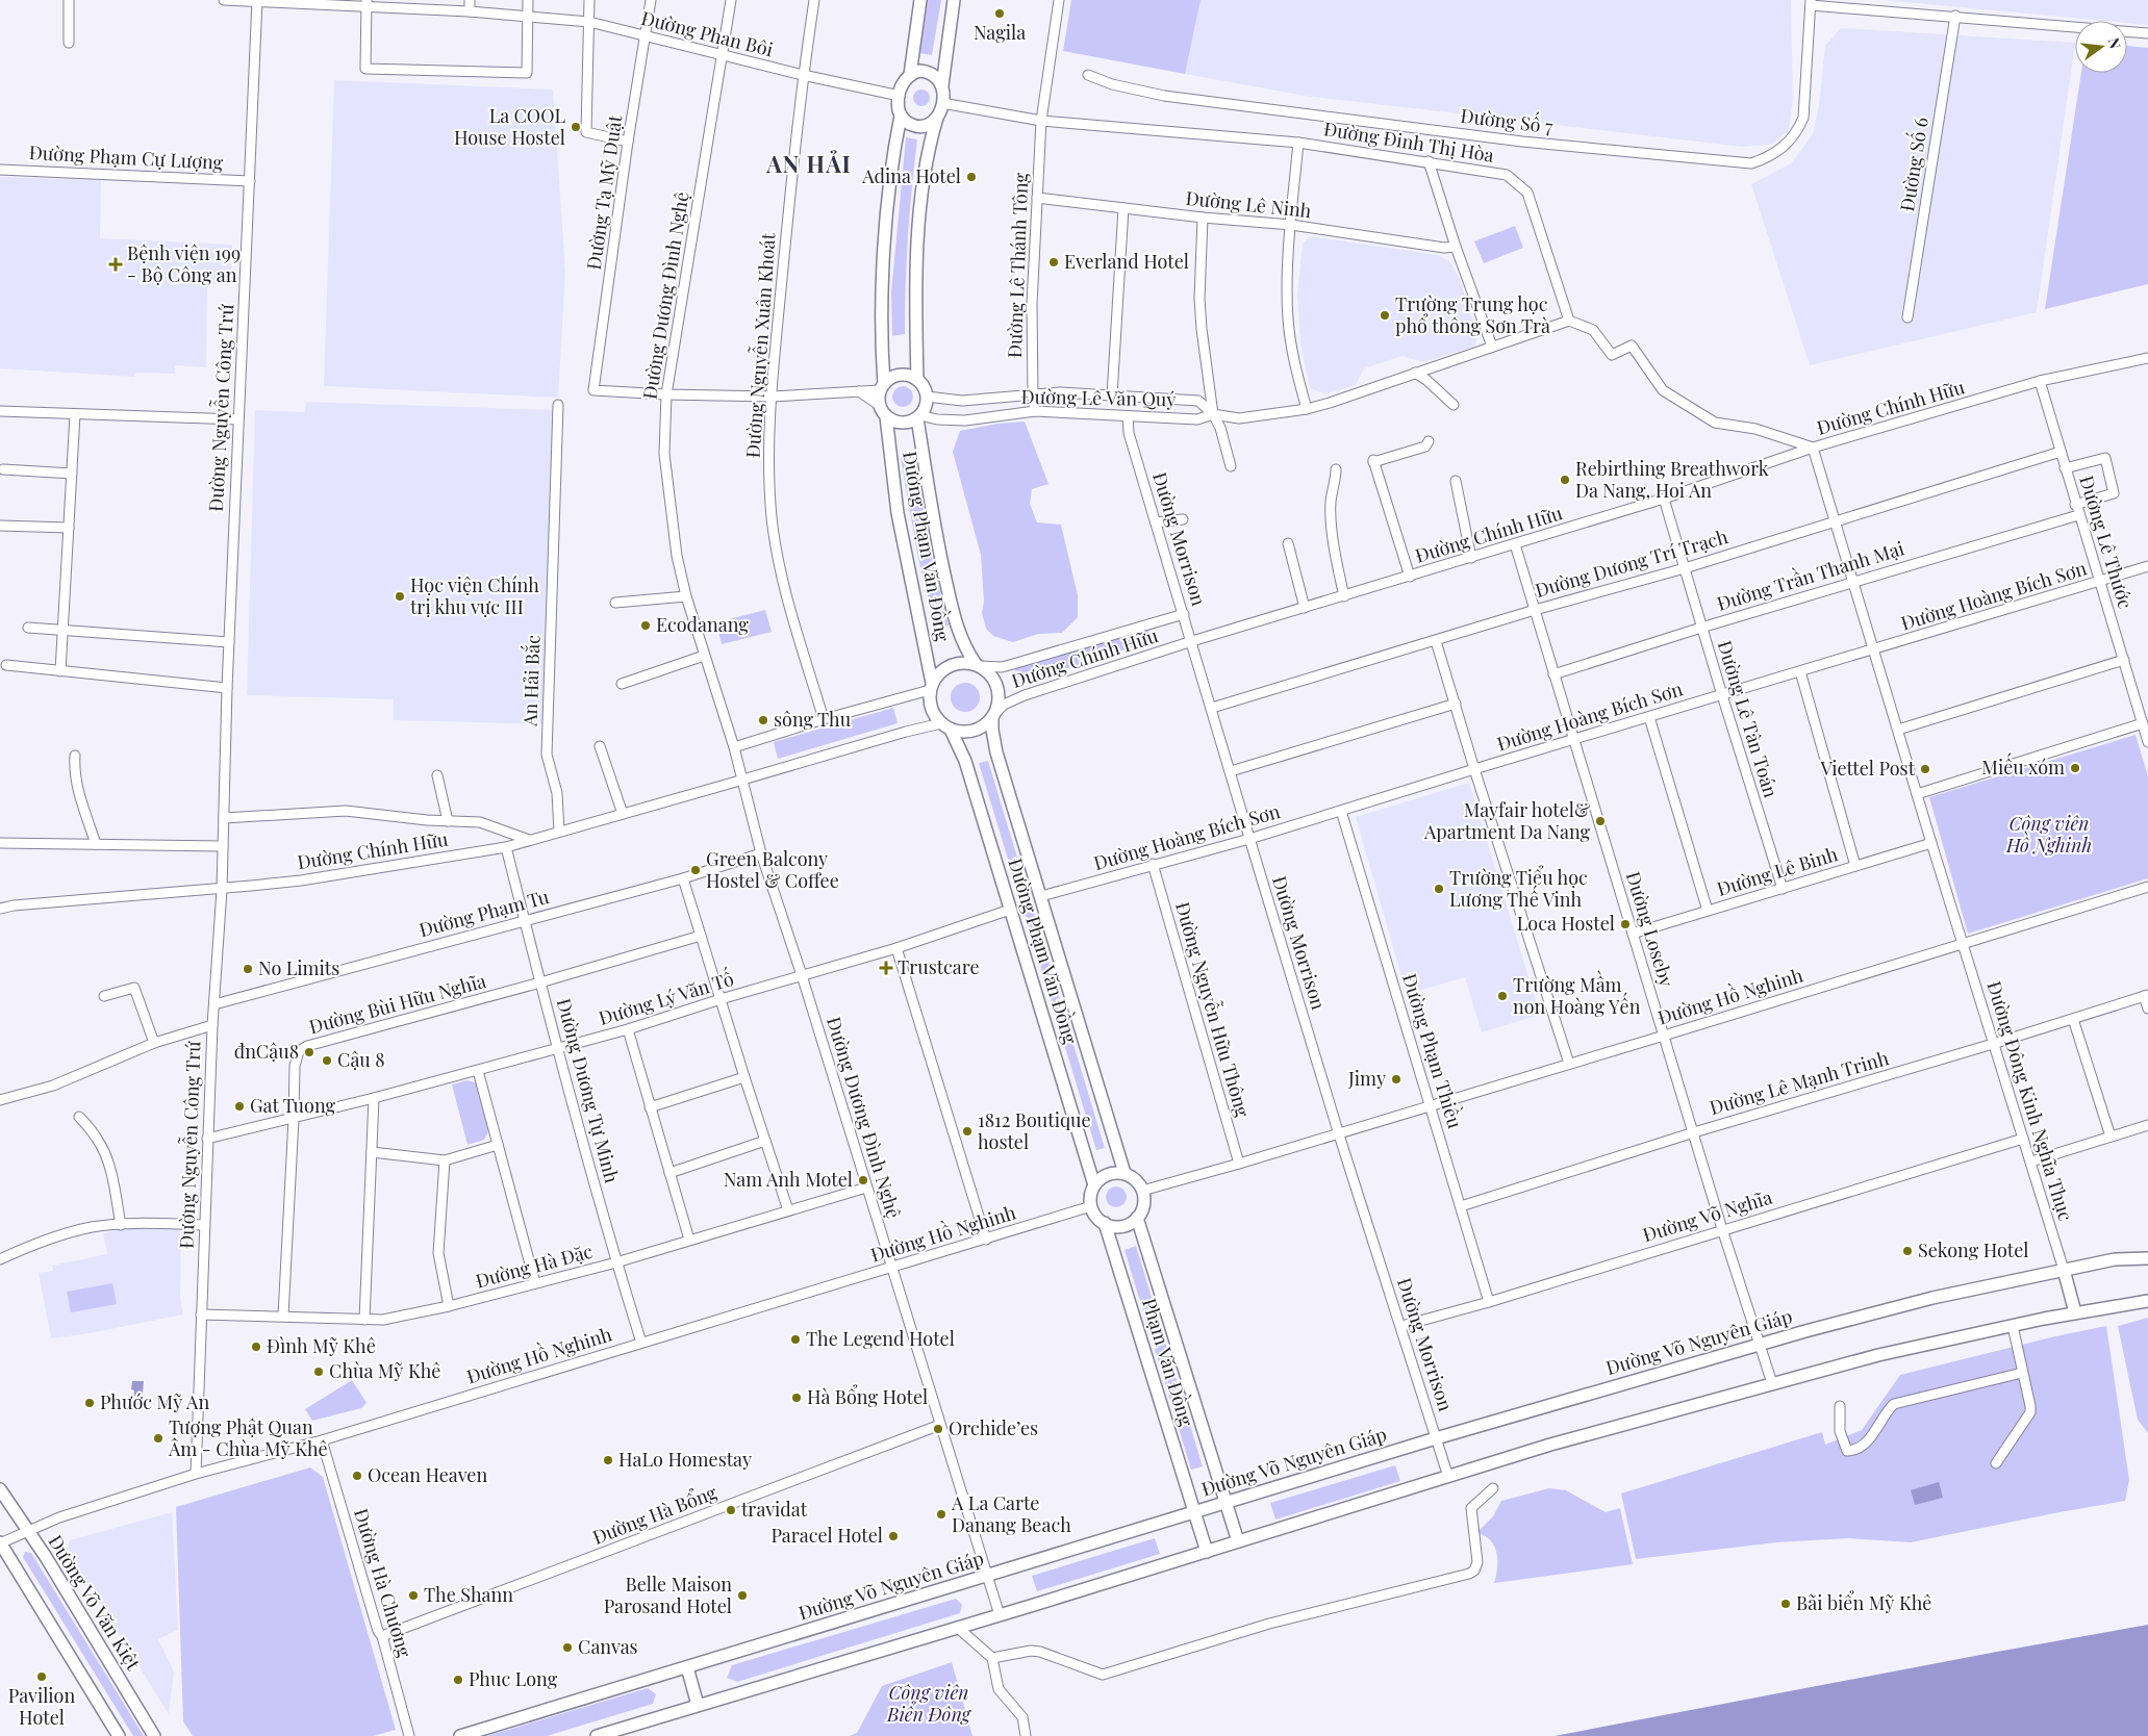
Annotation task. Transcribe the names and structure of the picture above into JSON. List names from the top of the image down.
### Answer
{
  "streets": {
    "main road": [
      "Đường Phạm Văn Đồng",
      "Đường Võ Nguyên Giáp",
      "Phạm Văn Đồng",
      "Đường Võ Văn Kiệt"
    ],
    "street": [
      "Đường Phan Bôi",
      "Đường Số 7",
      "Đường Đinh Thị Hòa",
      "Đường Phạm Cự Lượng",
      "Đường Số 6",
      "Đường Tạ Mỹ Duật",
      "Đường Lê Ninh",
      "Đường Lê Thánh Tông",
      "Đường Dương Đình Nghệ",
      "Đường Nguyễn Xuân Khoát",
      "Đường Lê Văn Quý",
      "Đường Nguyễn Công Trứ",
      "Đường Chính Hữu",
      "Đường Morrison",
      "Đường Lê Thước",
      "Đường Dương Trí Trạch",
      "Đường Trần Thanh Mại",
      "Đường Hoàng Bích Sơn",
      "An Hải Bắc",
      "Đường Lê Tân Toán",
      "Đường Lê Binh",
      "Đường Phạm Tu",
      "Đường Loseby",
      "Đường Hồ Nghinh",
      "Đường Lý Văn Tố",
      "Đường Bùi Hữu Nghĩa",
      "Đường Nguyễn Hữu Thông",
      "Đường Phạm Thiều",
      "Đường Lê Mạnh Trinh",
      "Đường Dương Tự Minh",
      "Đường Đông Kinh Nghĩa Thục",
      "Đường Võ Nghĩa",
      "Đường Hà Đặc",
      "Đường Hà Bổng",
      "Đường Hà Chương"
    ]
  },
  "crossings": [
    ["Đường Phan Bôi", "Đường Đinh Thị Hòa"],
    ["Đường Phan Bôi", "Đường Tạ Mỹ Duật"],
    ["Đường Phan Bôi", "Đường Dương Đình Nghệ"],
    ["Đường Phan Bôi", "Đường Nguyễn Xuân Khoát"],
    ["Đường Phan Bôi", "Đường Nguyễn Công Trứ"],
    ["Đường Đinh Thị Hòa", "Đường Lê Thánh Tông"],
    ["Đường Đinh Thị Hòa", "Đường Lê Văn Quý"],
    ["Đường Phạm Cự Lượng", "Đường Nguyễn Công Trứ"],
    ["Đường Tạ Mỹ Duật", "Đường Dương Đình Nghệ"],
    ["Đường Lê Ninh", "Đường Lê Thánh Tông"],
    ["Đường Lê Thánh Tông", "Đường Lê Văn Quý"],
    ["Đường Dương Đình Nghệ", "Đường Chính Hữu"],
    ["Đường Dương Đình Nghệ", "Đường Phạm Tu"],
    ["Đường Dương Đình Nghệ", "Đường Hồ Nghinh"],
    ["Đường Dương Đình Nghệ", "Đường Lý Văn Tố"],
    ["Đường Dương Đình Nghệ", "Đường Hà Đặc"],
    ["Đường Dương Đình Nghệ", "Đường Võ Nguyên Giáp"],
    ["Đường Dương Đình Nghệ", "Đường Hà Bổng"],
    ["Đường Lê Văn Quý", "Đường Morrison"],
    ["Đường Lê Văn Quý", "Đường Phạm Văn Đồng"],
    ["Đường Nguyễn Công Trứ", "Đường Chính Hữu"],
    ["Đường Nguyễn Công Trứ", "Đường Phạm Tu"],
    ["Đường Nguyễn Công Trứ", "Đường Hồ Nghinh"],
    ["Đường Nguyễn Công Trứ", "Đường Lý Văn Tố"],
    ["Đường Nguyễn Công Trứ", "Đường Hà Đặc"],
    ["Đường Chính Hữu", "Đường Morrison"],
    ["Đường Chính Hữu", "Đường Lê Thước"],
    ["Đường Chính Hữu", "Đường Phạm Văn Đồng"],
    ["Đường Chính Hữu", "An Hải Bắc"],
    ["Đường Chính Hữu", "Đường Lê Tân Toán"],
    ["Đường Chính Hữu", "Đường Loseby"],
    ["Đường Chính Hữu", "Đường Dương Tự Minh"],
    ["Đường Chính Hữu", "Đường Đông Kinh Nghĩa Thục"],
    ["Đường Morrison", "Đường Dương Trí Trạch"],
    ["Đường Morrison", "Đường Hoàng Bích Sơn"],
    ["Đường Morrison", "Đường Hồ Nghinh"],
    ["Đường Morrison", "Đường Võ Nghĩa"],
    ["Đường Morrison", "Đường Võ Nguyên Giáp"],
    ["Đường Lê Thước", "Đường Dương Trí Trạch"],
    ["Đường Lê Thước", "Đường Trần Thanh Mại"],
    ["Đường Lê Thước", "Đường Hoàng Bích Sơn"],
    ["Đường Phạm Văn Đồng", "Đường Hoàng Bích Sơn"],
    ["Đường Phạm Văn Đồng", "Đường Hồ Nghinh"],
    ["Đường Phạm Văn Đồng", "Đường Lý Văn Tố"],
    ["Đường Phạm Văn Đồng", "Phạm Văn Đồng"],
    ["Đường Dương Trí Trạch", "Đường Lê Tân Toán"],
    ["Đường Dương Trí Trạch", "Đường Loseby"],
    ["Đường Dương Trí Trạch", "Đường Đông Kinh Nghĩa Thục"],
    ["Đường Trần Thanh Mại", "Đường Lê Tân Toán"],
    ["Đường Trần Thanh Mại", "Đường Loseby"],
    ["Đường Trần Thanh Mại", "Đường Đông Kinh Nghĩa Thục"],
    ["Đường Hoàng Bích Sơn", "Đường Lê Tân Toán"],
    ["Đường Hoàng Bích Sơn", "Đường Loseby"],
    ["Đường Hoàng Bích Sơn", "Đường Nguyễn Hữu Thông"],
    ["Đường Hoàng Bích Sơn", "Đường Phạm Thiều"],
    ["Đường Hoàng Bích Sơn", "Đường Đông Kinh Nghĩa Thục"],
    ["Đường Lê Tân Toán", "Đường Lê Binh"],
    ["Đường Lê Binh", "Đường Loseby"],
    ["Đường Lê Binh", "Đường Đông Kinh Nghĩa Thục"],
    ["Đường Phạm Tu", "Đường Dương Tự Minh"],
    ["Đường Loseby", "Đường Hồ Nghinh"],
    ["Đường Loseby", "Đường Lê Mạnh Trinh"],
    ["Đường Loseby", "Đường Võ Nghĩa"],
    ["Đường Loseby", "Đường Võ Nguyên Giáp"],
    ["Đường Hồ Nghinh", "Đường Nguyễn Hữu Thông"],
    ["Đường Hồ Nghinh", "Đường Phạm Thiều"],
    ["Đường Hồ Nghinh", "Đường Dương Tự Minh"],
    ["Đường Hồ Nghinh", "Đường Đông Kinh Nghĩa Thục"],
    ["Đường Hồ Nghinh", "Phạm Văn Đồng"],
    ["Đường Hồ Nghinh", "Đường Hà Chương"],
    ["Đường Hồ Nghinh", "Đường Võ Văn Kiệt"],
    ["Đường Lý Văn Tố", "Đường Bùi Hữu Nghĩa"],
    ["Đường Lý Văn Tố", "Đường Dương Tự Minh"],
    ["Đường Bùi Hữu Nghĩa", "Đường Dương Tự Minh"],
    ["Đường Bùi Hữu Nghĩa", "Đường Hà Đặc"],
    ["Đường Phạm Thiều", "Đường Lê Mạnh Trinh"],
    ["Đường Phạm Thiều", "Đường Võ Nghĩa"],
    ["Đường Lê Mạnh Trinh", "Đường Đông Kinh Nghĩa Thục"],
    ["Đường Dương Tự Minh", "Đường Hà Đặc"],
    ["Đường Đông Kinh Nghĩa Thục", "Đường Võ Nghĩa"],
    ["Đường Đông Kinh Nghĩa Thục", "Đường Võ Nguyên Giáp"],
    ["Đường Võ Nguyên Giáp", "Phạm Văn Đồng"],
    ["Đường Hà Bổng", "Đường Hà Chương"]
  ],
  "districts": ["AN HẢI"],
  "parks": ["Công viên Hồ Nghinh", "Công viên Biển Đông"],
  "places": {
    "other": [
      "Nagila",
      "La COOL House Hostel",
      "Adina Hotel",
      "Everland Hotel",
      "Trường Trung học phổ thông Sơn Trà",
      "Rebirthing Breathwork Da Nang, Hoi An",
      "Học viện Chính trị khu vực III",
      "Ecodanang",
      "sông Thu",
      "Miếu xóm",
      "Viettel Post",
      "Mayfair hotel& Apartment Da Nang",
      "Green Balcony Hostel & Coffee",
      "Trường Tiểu học Lương Thế Vinh",
      "Loca Hostel",
      "No Limits",
      "Trường Mầm non Hoàng Yến",
      "đnCậu8",
      "Cậu 8",
      "Jimy",
      "Gat Tuong",
      "1812 Boutique hostel",
      "Nam Anh Motel",
      "Sekong Hotel",
      "The Legend Hotel",
      "Đình Mỹ Khê",
      "Chùa Mỹ Khê",
      "Hà Bổng Hotel",
      "Phước Mỹ An",
      "Orchide’es",
      "Tượng Phật Quan Âm - Chùa Mỹ Khê",
      "HaLo Homestay",
      "Ocean Heaven",
      "travidat",
      "A La Carte Danang Beach",
      "Paracel Hotel",
      "The Shann",
      "Belle Maison Parosand Hotel",
      "Bãi biển Mỹ Khê",
      "Canvas",
      "Pavilion Hotel",
      "Phuc Long"
    ],
    "health": ["Bệnh viện 199 - Bộ Công an", "Trustcare"]
  },
  "north": "right"
}
